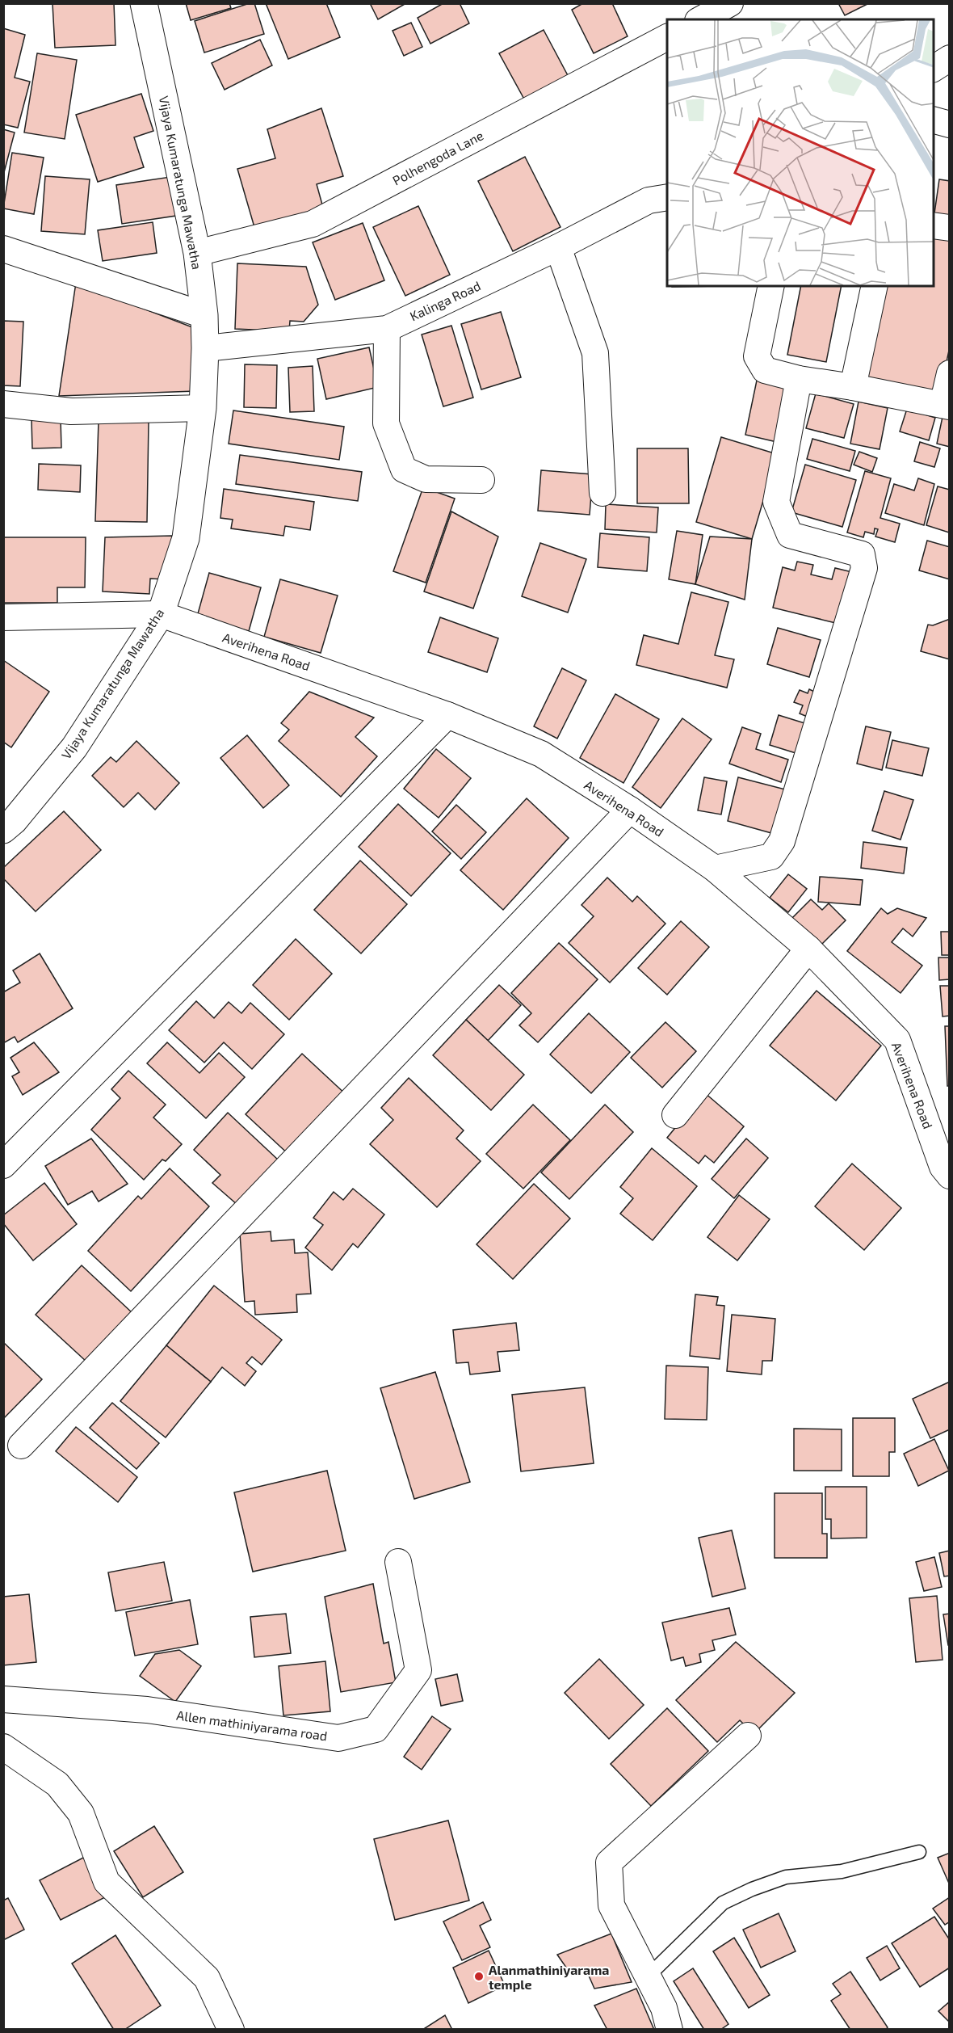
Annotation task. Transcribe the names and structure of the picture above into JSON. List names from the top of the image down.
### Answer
{
  "streets": {
    "main road": ["Vijaya Kumaratunga Mawatha"],
    "street": [
      "Polhengoda Lane",
      "Kalinga Road",
      "Averihena Road",
      "Allen mathiniyarama road"
    ]
  },
  "crossings": [
    ["Polhengoda Lane", "Vijaya Kumaratunga Mawatha"],
    ["Vijaya Kumaratunga Mawatha", "Kalinga Road"],
    ["Vijaya Kumaratunga Mawatha", "Averihena Road"]
  ],
  "places": ["Alanmathiniyarama temple"]
}
